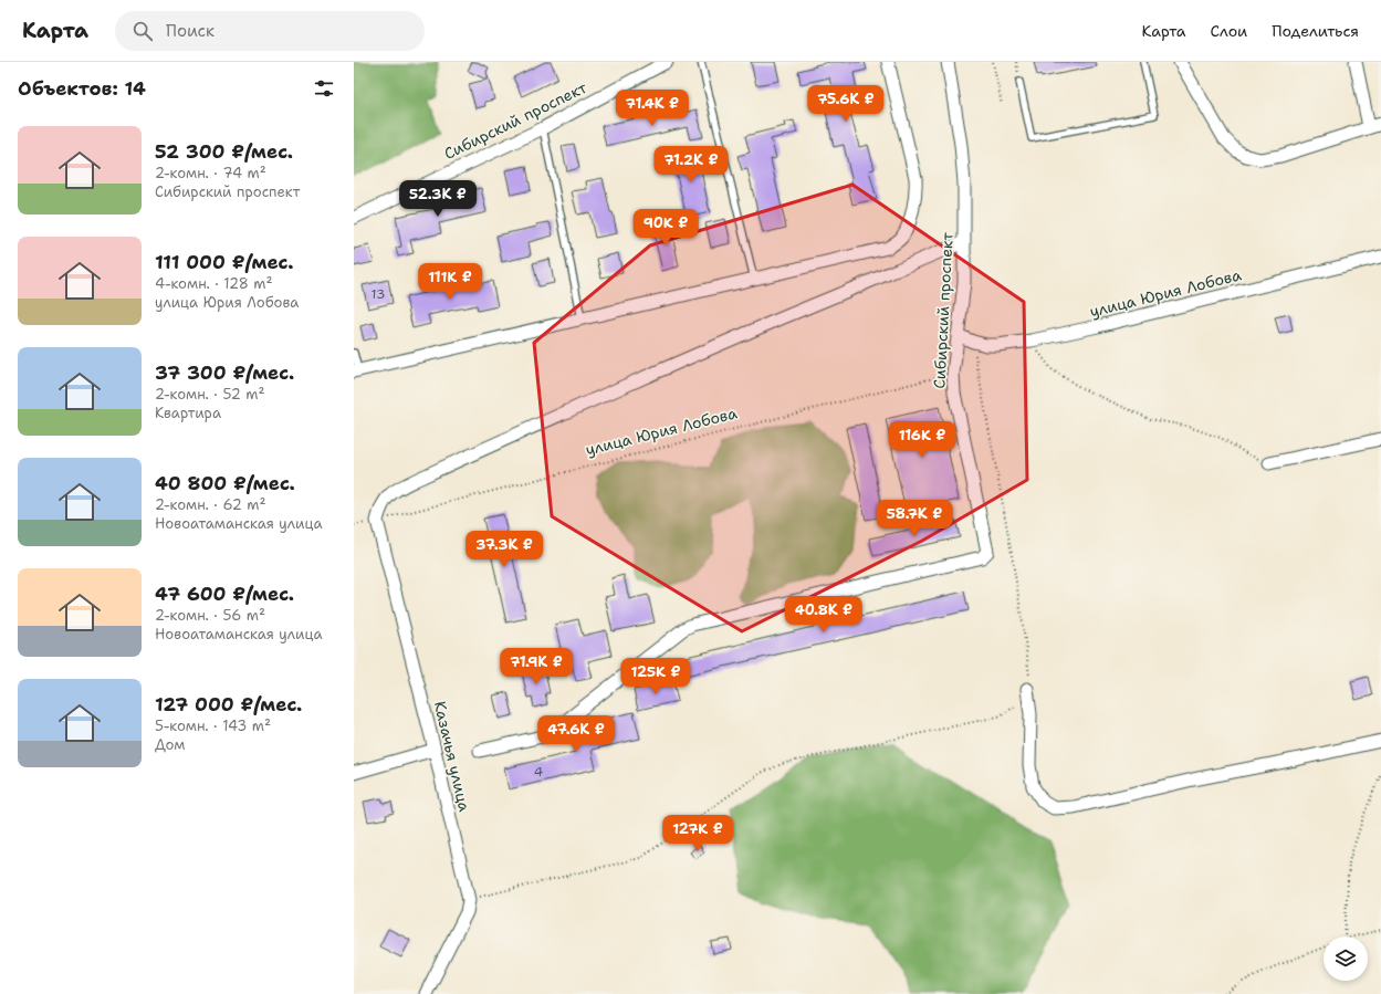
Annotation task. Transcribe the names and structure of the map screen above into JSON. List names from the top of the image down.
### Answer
{
  "streets": {
    "street": ["Сибирский проспект", "улица Юрия Лобова", "Казачья улица"]
  },
  "crossings": [
    ["Сибирский проспект", "улица Юрия Лобова"],
    ["Сибирский проспект", "Казачья улица"],
    ["улица Юрия Лобова", "Казачья улица"]
  ],
  "house_numbers": ["13", "4"],
  "page": {
    "header": "Карта",
    "search": "Поиск",
    "nav": ["Карта", "Слои", "Поделиться"],
    "heading": "Объектов: 14",
    "price": [
      "75.6K ₽",
      "71.4K ₽",
      "71.2K ₽",
      "52.3K ₽",
      "90K ₽",
      "111K ₽",
      "116K ₽",
      "58.7K ₽",
      "37.3K ₽",
      "40.8K ₽",
      "71.9K ₽",
      "125K ₽",
      "47.6K ₽",
      "127K ₽"
    ],
    "list": [
      {
        "name": "52 300 ₽/мес.",
        "note": "2-комн. · 74 m² · Сибирский проспект"
      },
      {
        "name": "111 000 ₽/мес.",
        "note": "4-комн. · 128 m² · улица Юрия Лобова"
      },
      {
        "name": "37 300 ₽/мес.",
        "note": "2-комн. · 52 m² · Квартира"
      },
      {
        "name": "40 800 ₽/мес.",
        "note": "2-комн. · 62 m² · Новоатаманская улица"
      },
      {
        "name": "47 600 ₽/мес.",
        "note": "2-комн. · 56 m² · Новоатаманская улица"
      },
      {
        "name": "127 000 ₽/мес.",
        "note": "5-комн. · 143 m² · Дом"
      }
    ]
  }
}
